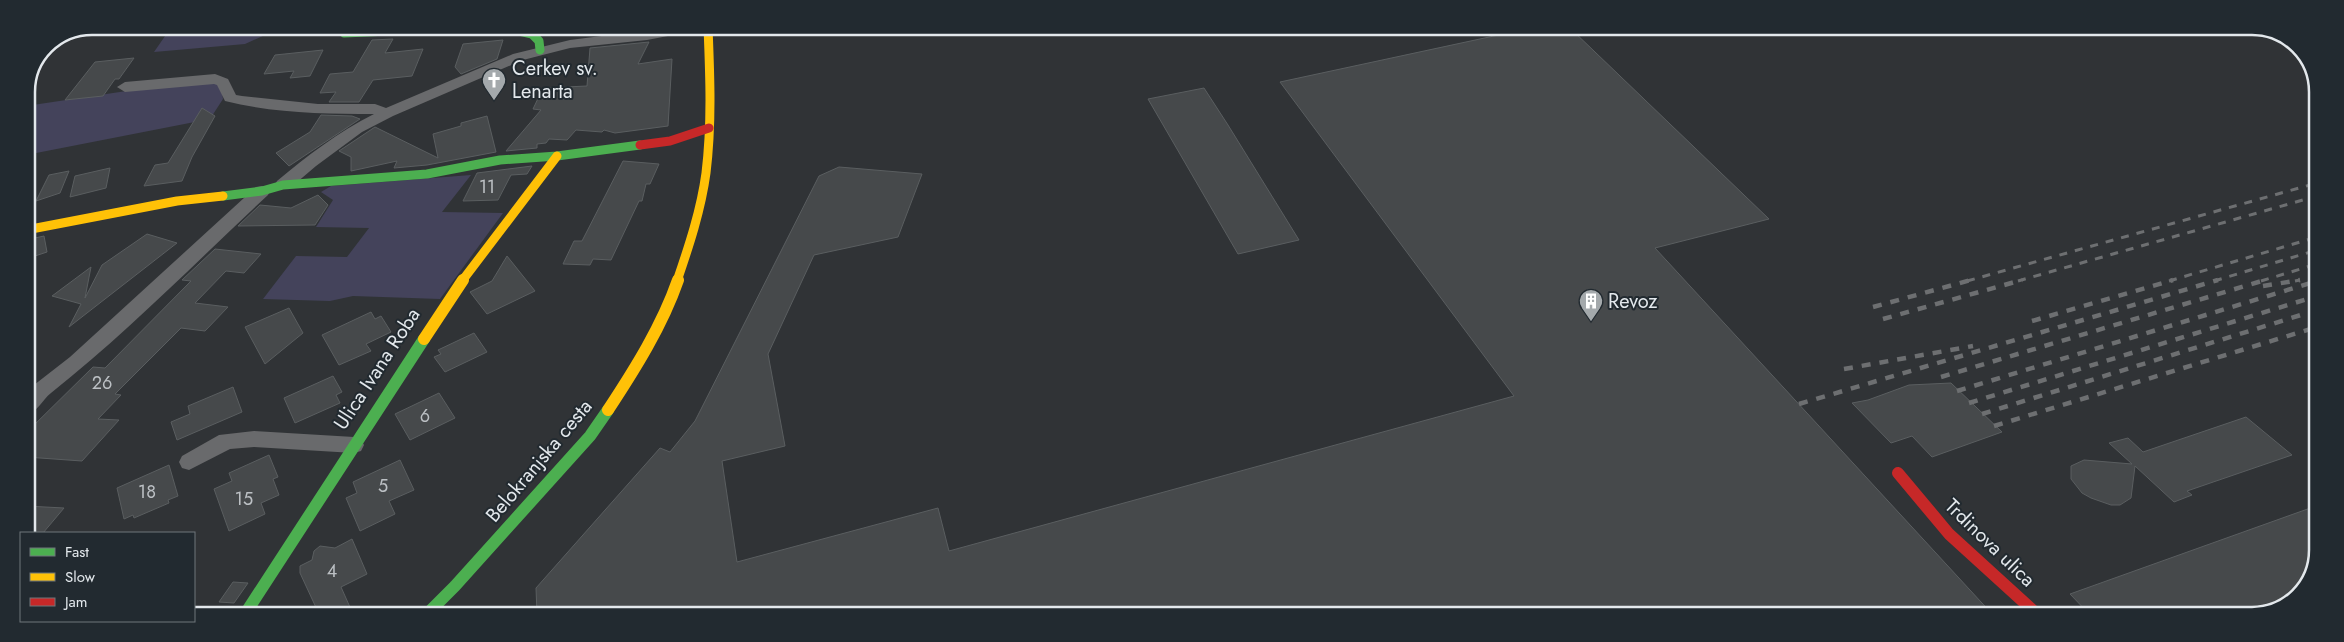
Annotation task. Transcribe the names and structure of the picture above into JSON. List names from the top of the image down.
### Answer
{
  "streets": {
    "street": ["Ulica Ivana Roba", "Belokranjska cesta", "Trdinova ulica"]
  },
  "places": {
    "church": ["Cerkev sv. Lenarta"],
    "building": ["Revoz"]
  },
  "house_numbers": [
    "11",
    "26",
    "6",
    "5",
    "18",
    "15",
    "4"
  ],
  "legend": ["Fast", "Slow", "Jam"]
}
